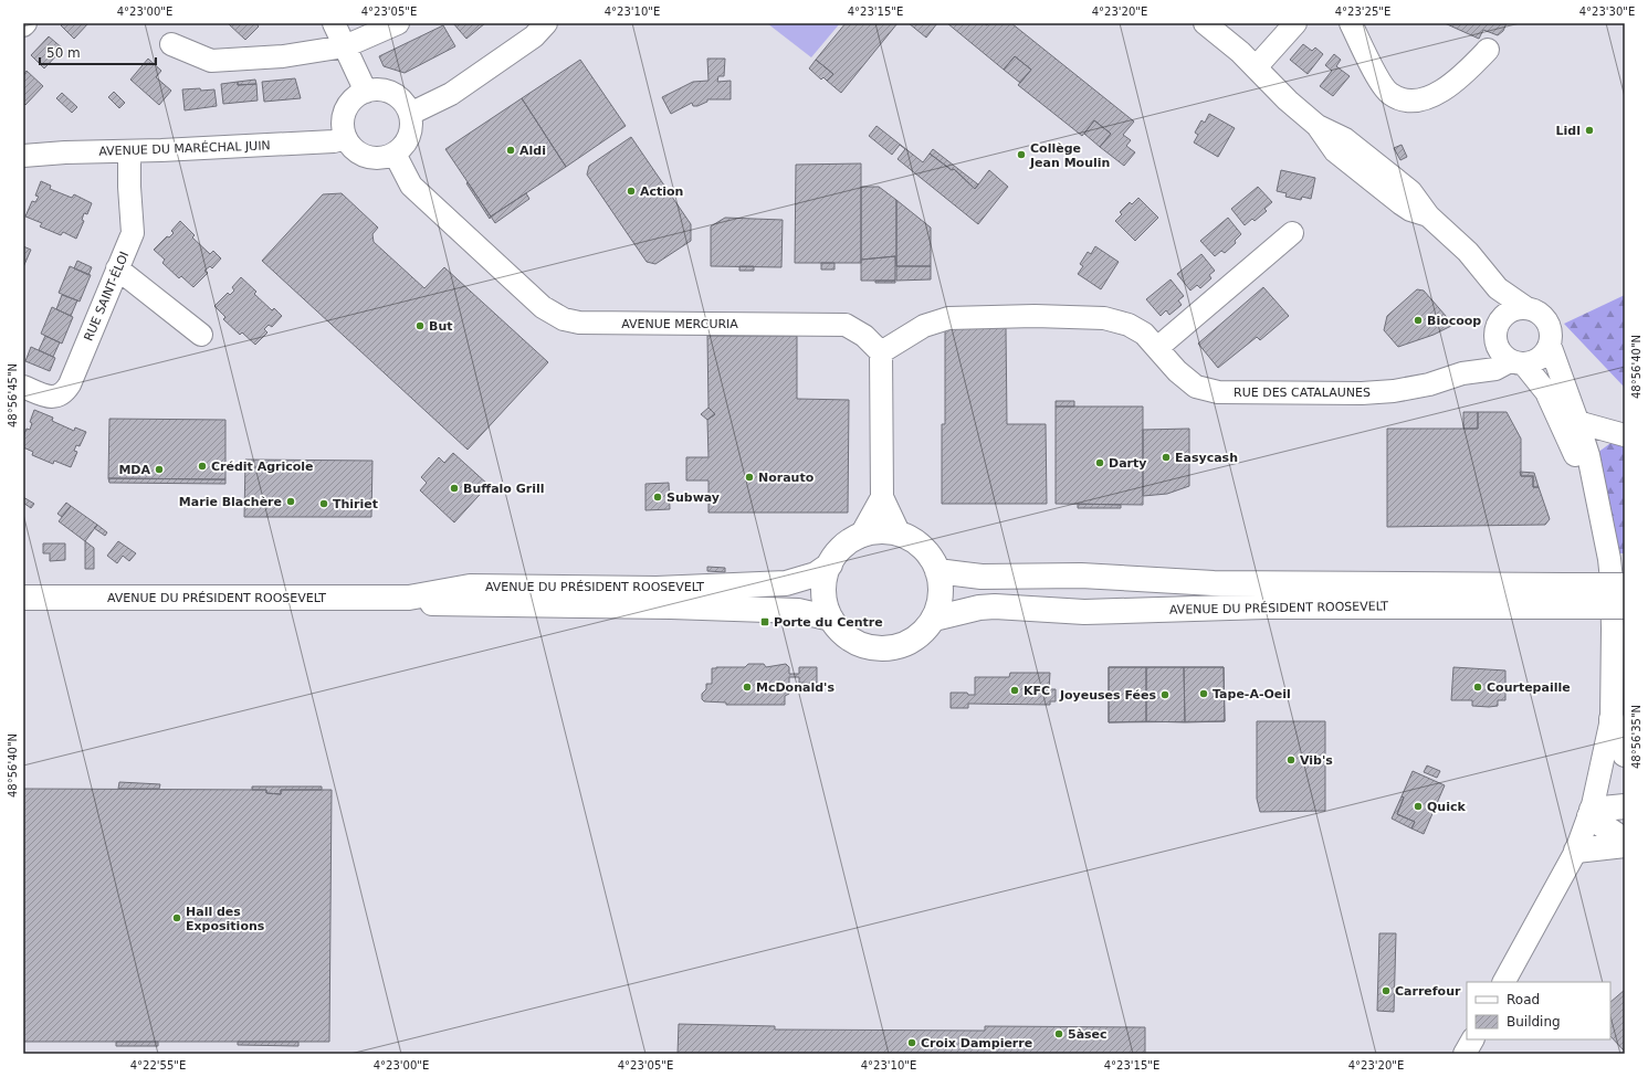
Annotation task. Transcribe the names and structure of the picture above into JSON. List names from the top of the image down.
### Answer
{
  "streets": {
    "main road": ["AVENUE DU PRÉSIDENT ROOSEVELT"],
    "street": [
      "AVENUE DU MARÉCHAL JUIN",
      "RUE SAINT-ÉLOI",
      "AVENUE MERCURIA",
      "RUE DES CATALAUNES"
    ]
  },
  "crossings": [
    ["AVENUE DU MARÉCHAL JUIN", "RUE SAINT-ÉLOI"],
    ["AVENUE DU MARÉCHAL JUIN", "AVENUE MERCURIA"],
    ["AVENUE MERCURIA", "RUE DES CATALAUNES"]
  ],
  "places": {
    "other": [
      "Lidl",
      "Aldi",
      "Collège Jean Moulin",
      "Action",
      "Biocoop",
      "But",
      "Easycash",
      "Darty",
      "Crédit Agricole",
      "MDA",
      "Norauto",
      "Buffalo Grill",
      "Subway",
      "Marie Blachère",
      "Thiriet",
      "McDonald's",
      "Courtepaille",
      "KFC",
      "Tape-A-Oeil",
      "Joyeuses Fées",
      "Vib's",
      "Quick",
      "Hall des Expositions",
      "Carrefour",
      "5àsec",
      "Croix Dampierre"
    ],
    "transit": ["Porte du Centre"]
  },
  "legend": ["Road", "Building"],
  "scale_bar": "50 m",
  "coordinates": [
    "4°23'00\"E",
    "4°23'05\"E",
    "4°23'10\"E",
    "4°23'15\"E",
    "4°23'20\"E",
    "4°23'25\"E",
    "4°23'30\"E",
    "48°56'40\"N",
    "48°56'45\"N",
    "48°56'35\"N",
    "4°22'55\"E"
  ]
}
